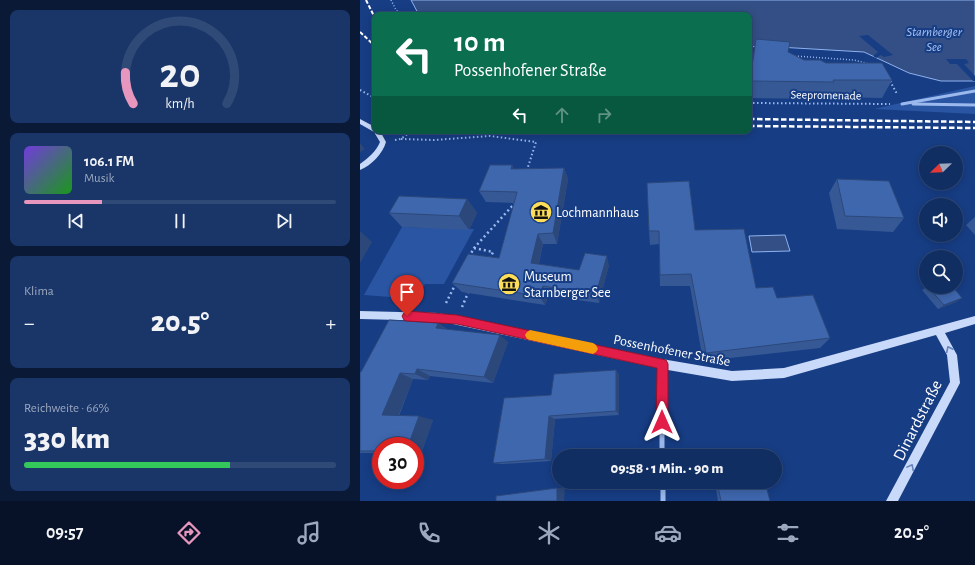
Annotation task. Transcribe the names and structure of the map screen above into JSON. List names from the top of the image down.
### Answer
{
  "streets": {
    "main road": ["Possenhofener Straße", "Dinardstraße"],
    "path": ["Seepromenade"]
  },
  "crossings": [
    ["Possenhofener Straße", "Dinardstraße"]
  ],
  "one_way": ["Dinardstraße"],
  "water": ["Starnberger See"],
  "places": {
    "museum": ["Lochmannhaus", "Museum Starnberger See"]
  },
  "north": "bottom left",
  "page": {
    "turn": ["10 m", "Possenhofener Straße"],
    "song": ["106.1 FM", "Musik"],
    "tile": [
      "Klima",
      ["Reichweite · 66%", "330 km"]
    ],
    "heat": ["−", "20.5°", "+"],
    "limit": "30",
    "trip": "09:58 · 1 Min. · 90 m",
    "tabs": ["09:57", "20.5°"],
    "gauge": ["20", "km/h"]
  }
}
